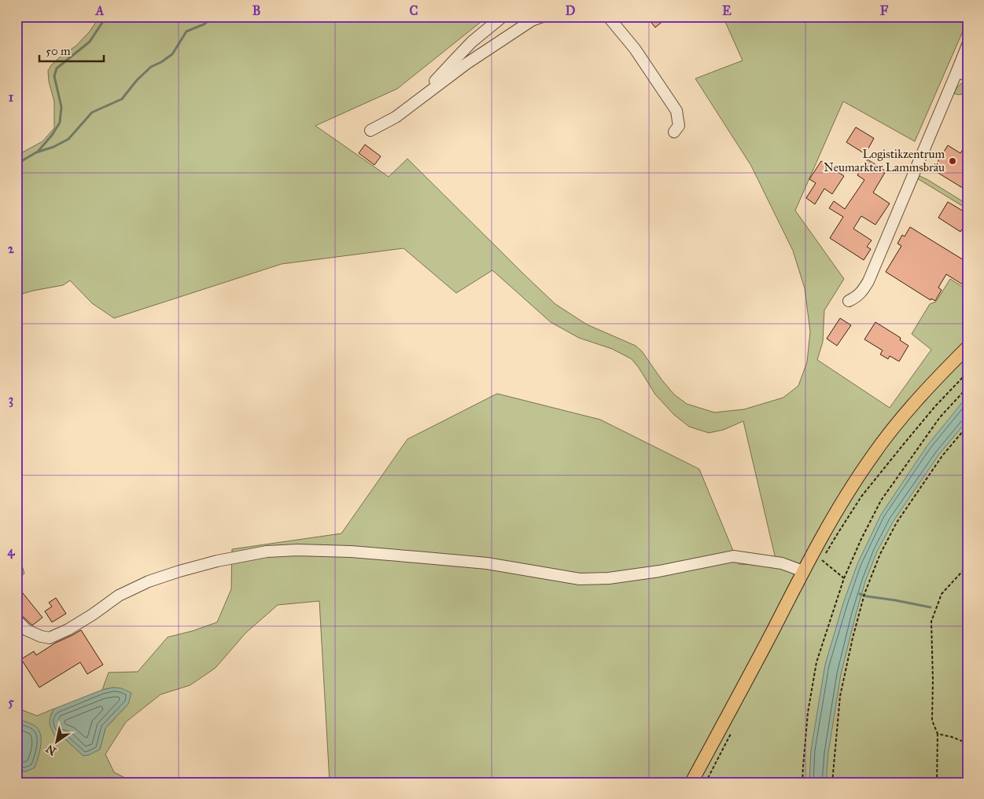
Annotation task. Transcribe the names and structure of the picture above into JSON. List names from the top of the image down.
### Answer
{
  "places": ["Logistikzentrum Neumarkter Lammsbräu"],
  "scale_bar": "50 m",
  "north": "bottom left",
  "grid": {
    "columns": [
      "A",
      "B",
      "C",
      "D",
      "E",
      "F"
    ],
    "rows": [
      "1",
      "2",
      "3",
      "4",
      "5"
    ]
  }
}
